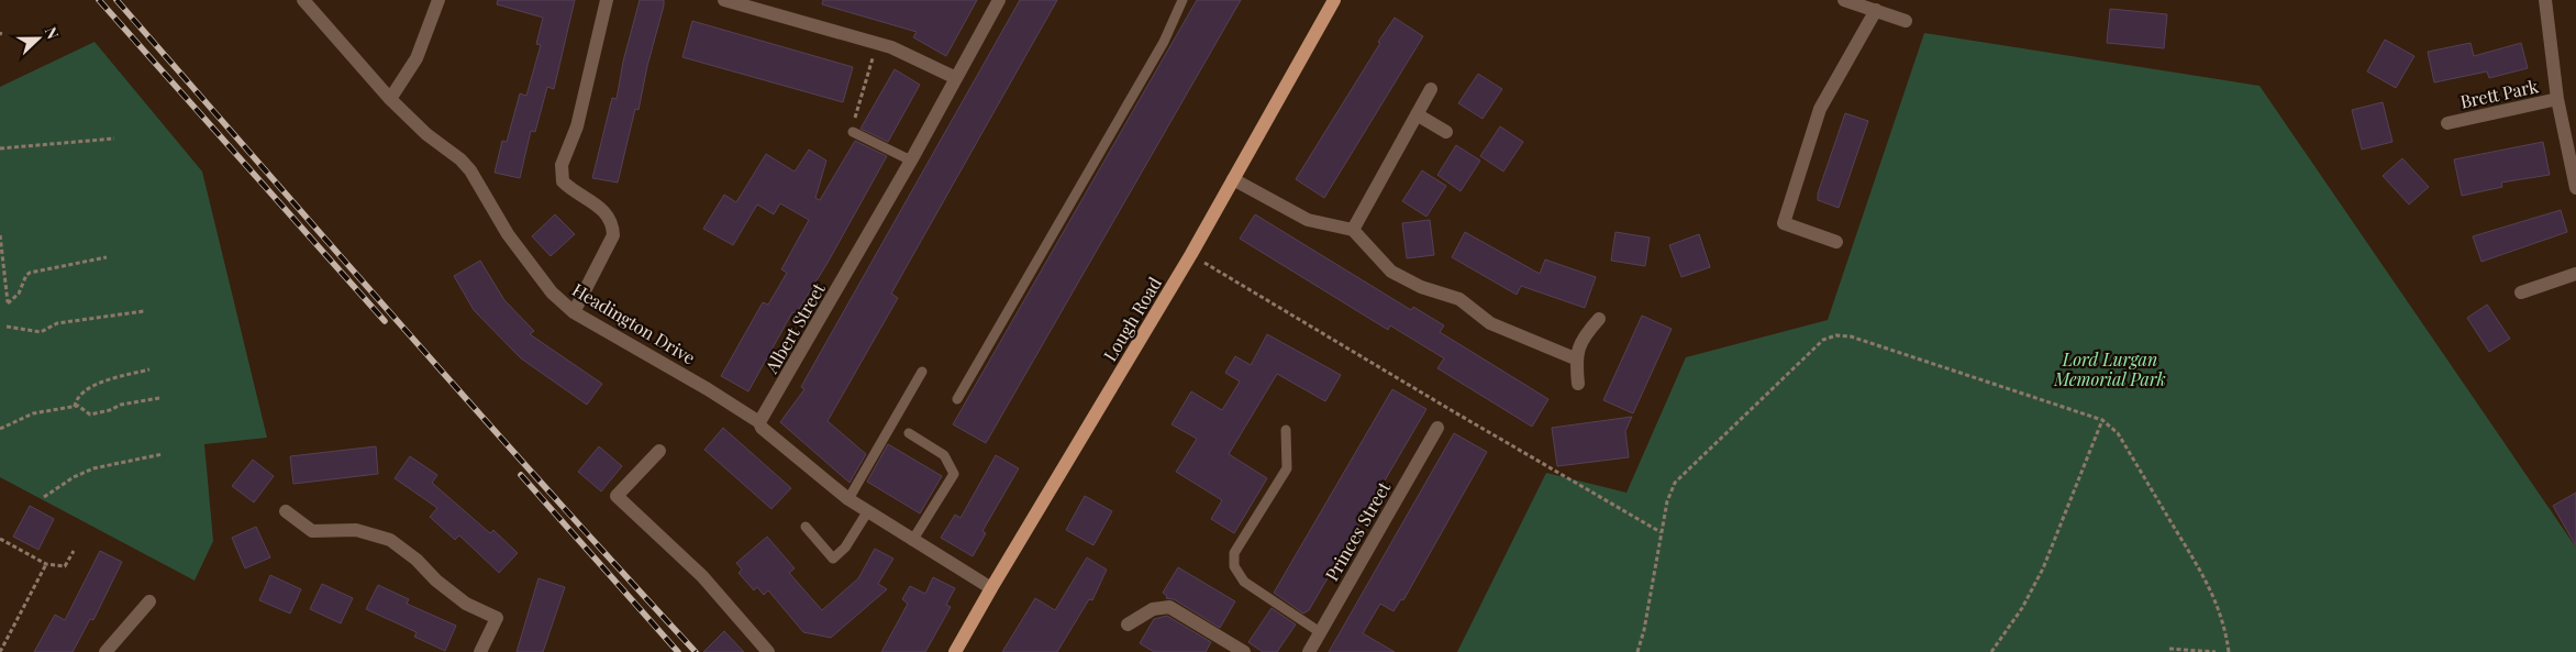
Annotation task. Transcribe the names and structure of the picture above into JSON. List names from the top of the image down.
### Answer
{
  "streets": {
    "main road": ["Lough Road"],
    "street": [
      "Brett Park",
      "Headington Drive",
      "Albert Street",
      "Princes Street"
    ]
  },
  "crossings": [
    ["Headington Drive", "Albert Street"]
  ],
  "parks": ["Lord Lurgan Memorial Park"],
  "north": "right"
}
